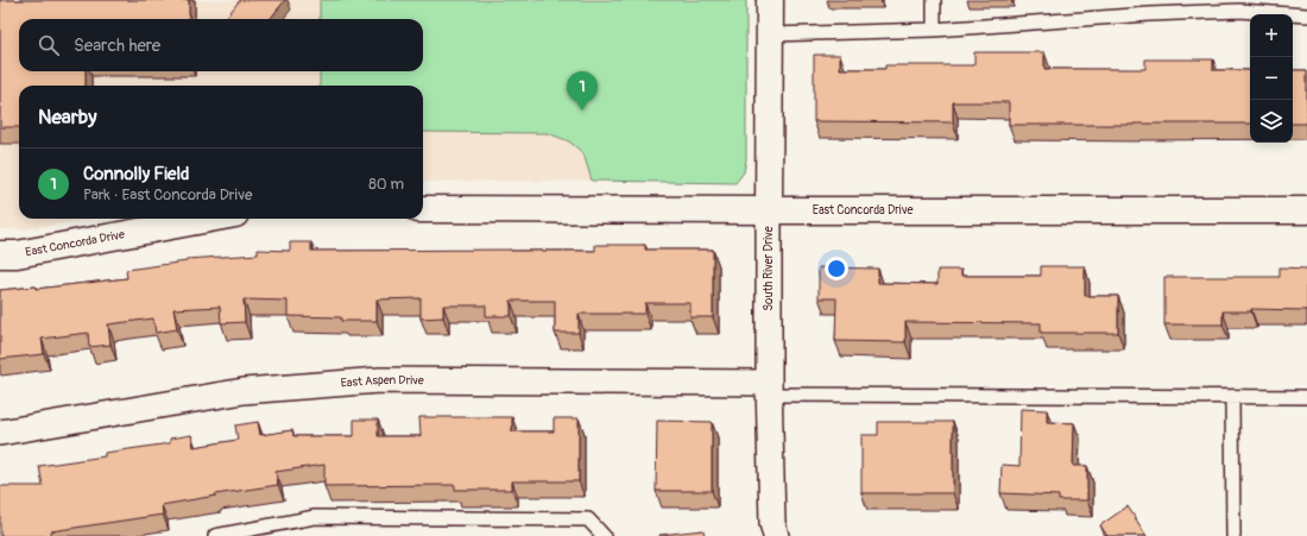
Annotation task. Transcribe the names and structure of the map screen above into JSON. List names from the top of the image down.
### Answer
{
  "streets": {
    "street": ["East Concorda Drive", "South River Drive", "East Aspen Drive"]
  },
  "crossings": [
    ["East Concorda Drive", "South River Drive"],
    ["South River Drive", "East Aspen Drive"]
  ],
  "page": {
    "map_buttons": ["+", "−"],
    "search": "Search here",
    "pins": "1",
    "heading": "Nearby",
    "list": [
      {
        "mark": "1",
        "name": "Connolly Field",
        "note": "Park · East Concorda Drive",
        "value": "80 m"
      }
    ]
  }
}
